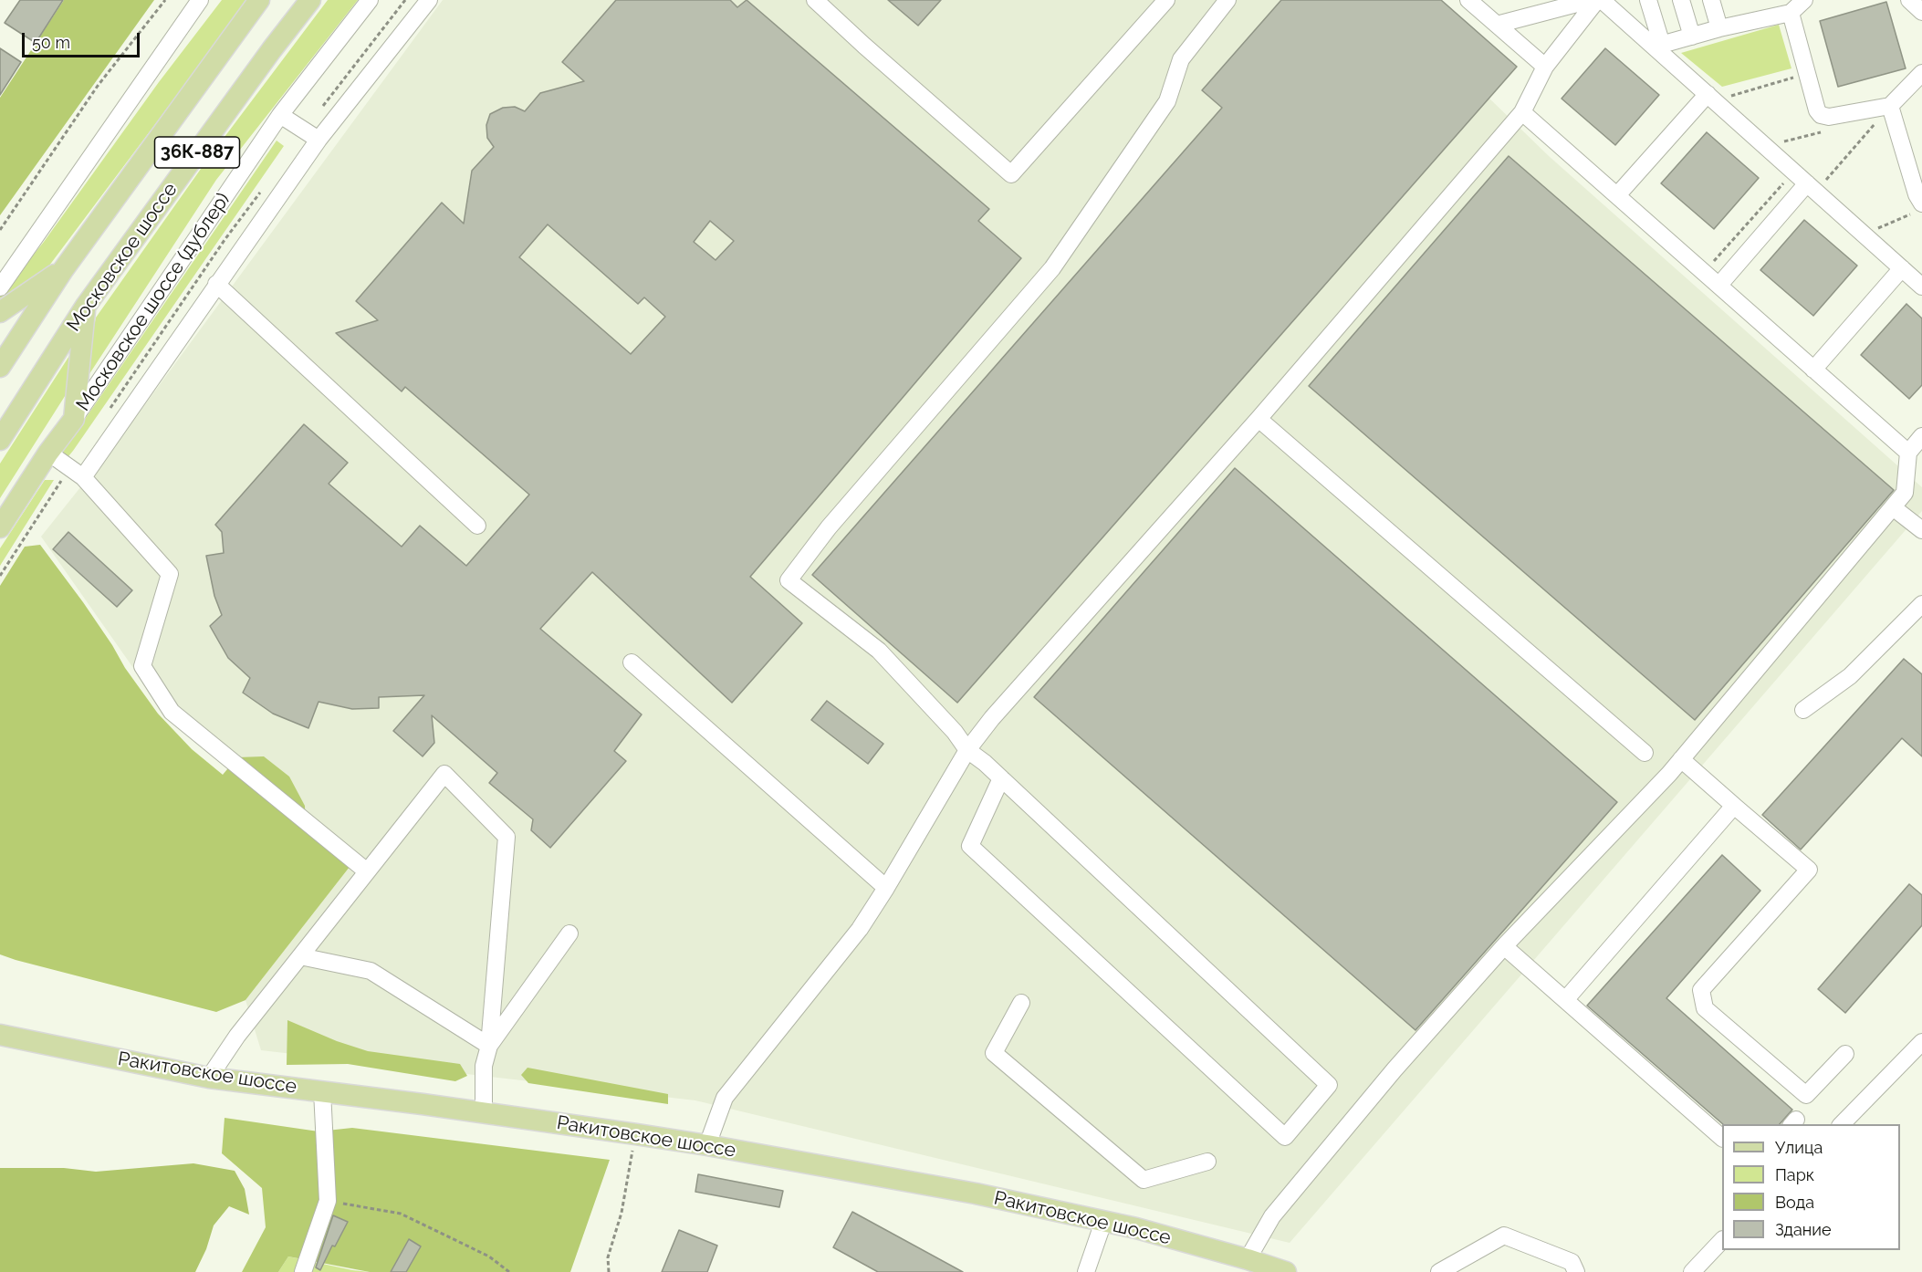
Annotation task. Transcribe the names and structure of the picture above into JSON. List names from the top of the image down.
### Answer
{
  "streets": {
    "main road": ["36К-887", "Московское шоссе", "Ракитовское шоссе"],
    "street": ["Московское шоссе (дублер)"]
  },
  "legend": [
    "Улица",
    "Парк",
    "Вода",
    "Здание"
  ],
  "scale_bar": "50 m"
}
